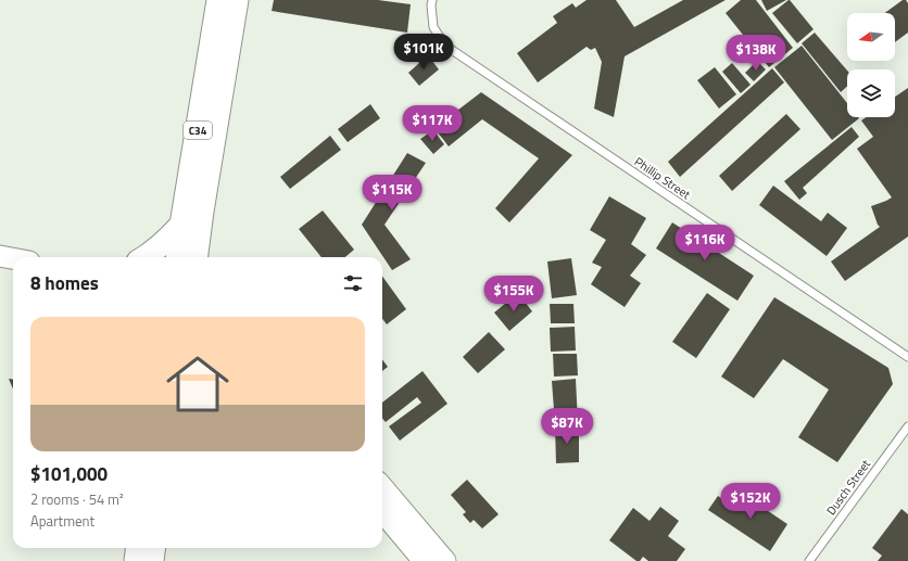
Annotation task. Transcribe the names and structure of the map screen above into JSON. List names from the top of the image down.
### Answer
{
  "streets": {
    "main road": ["C34"],
    "lane": ["Phillip Street", "Dusch Street"]
  },
  "north": "left",
  "page": {
    "price": [
      "$101K",
      "$138K",
      "$117K",
      "$115K",
      "$116K",
      "$155K",
      "$87K",
      "$152K"
    ],
    "heading": "8 homes",
    "list": [
      {
        "name": "$101,000",
        "note": "2 rooms · 54 m² · Apartment"
      }
    ]
  }
}
